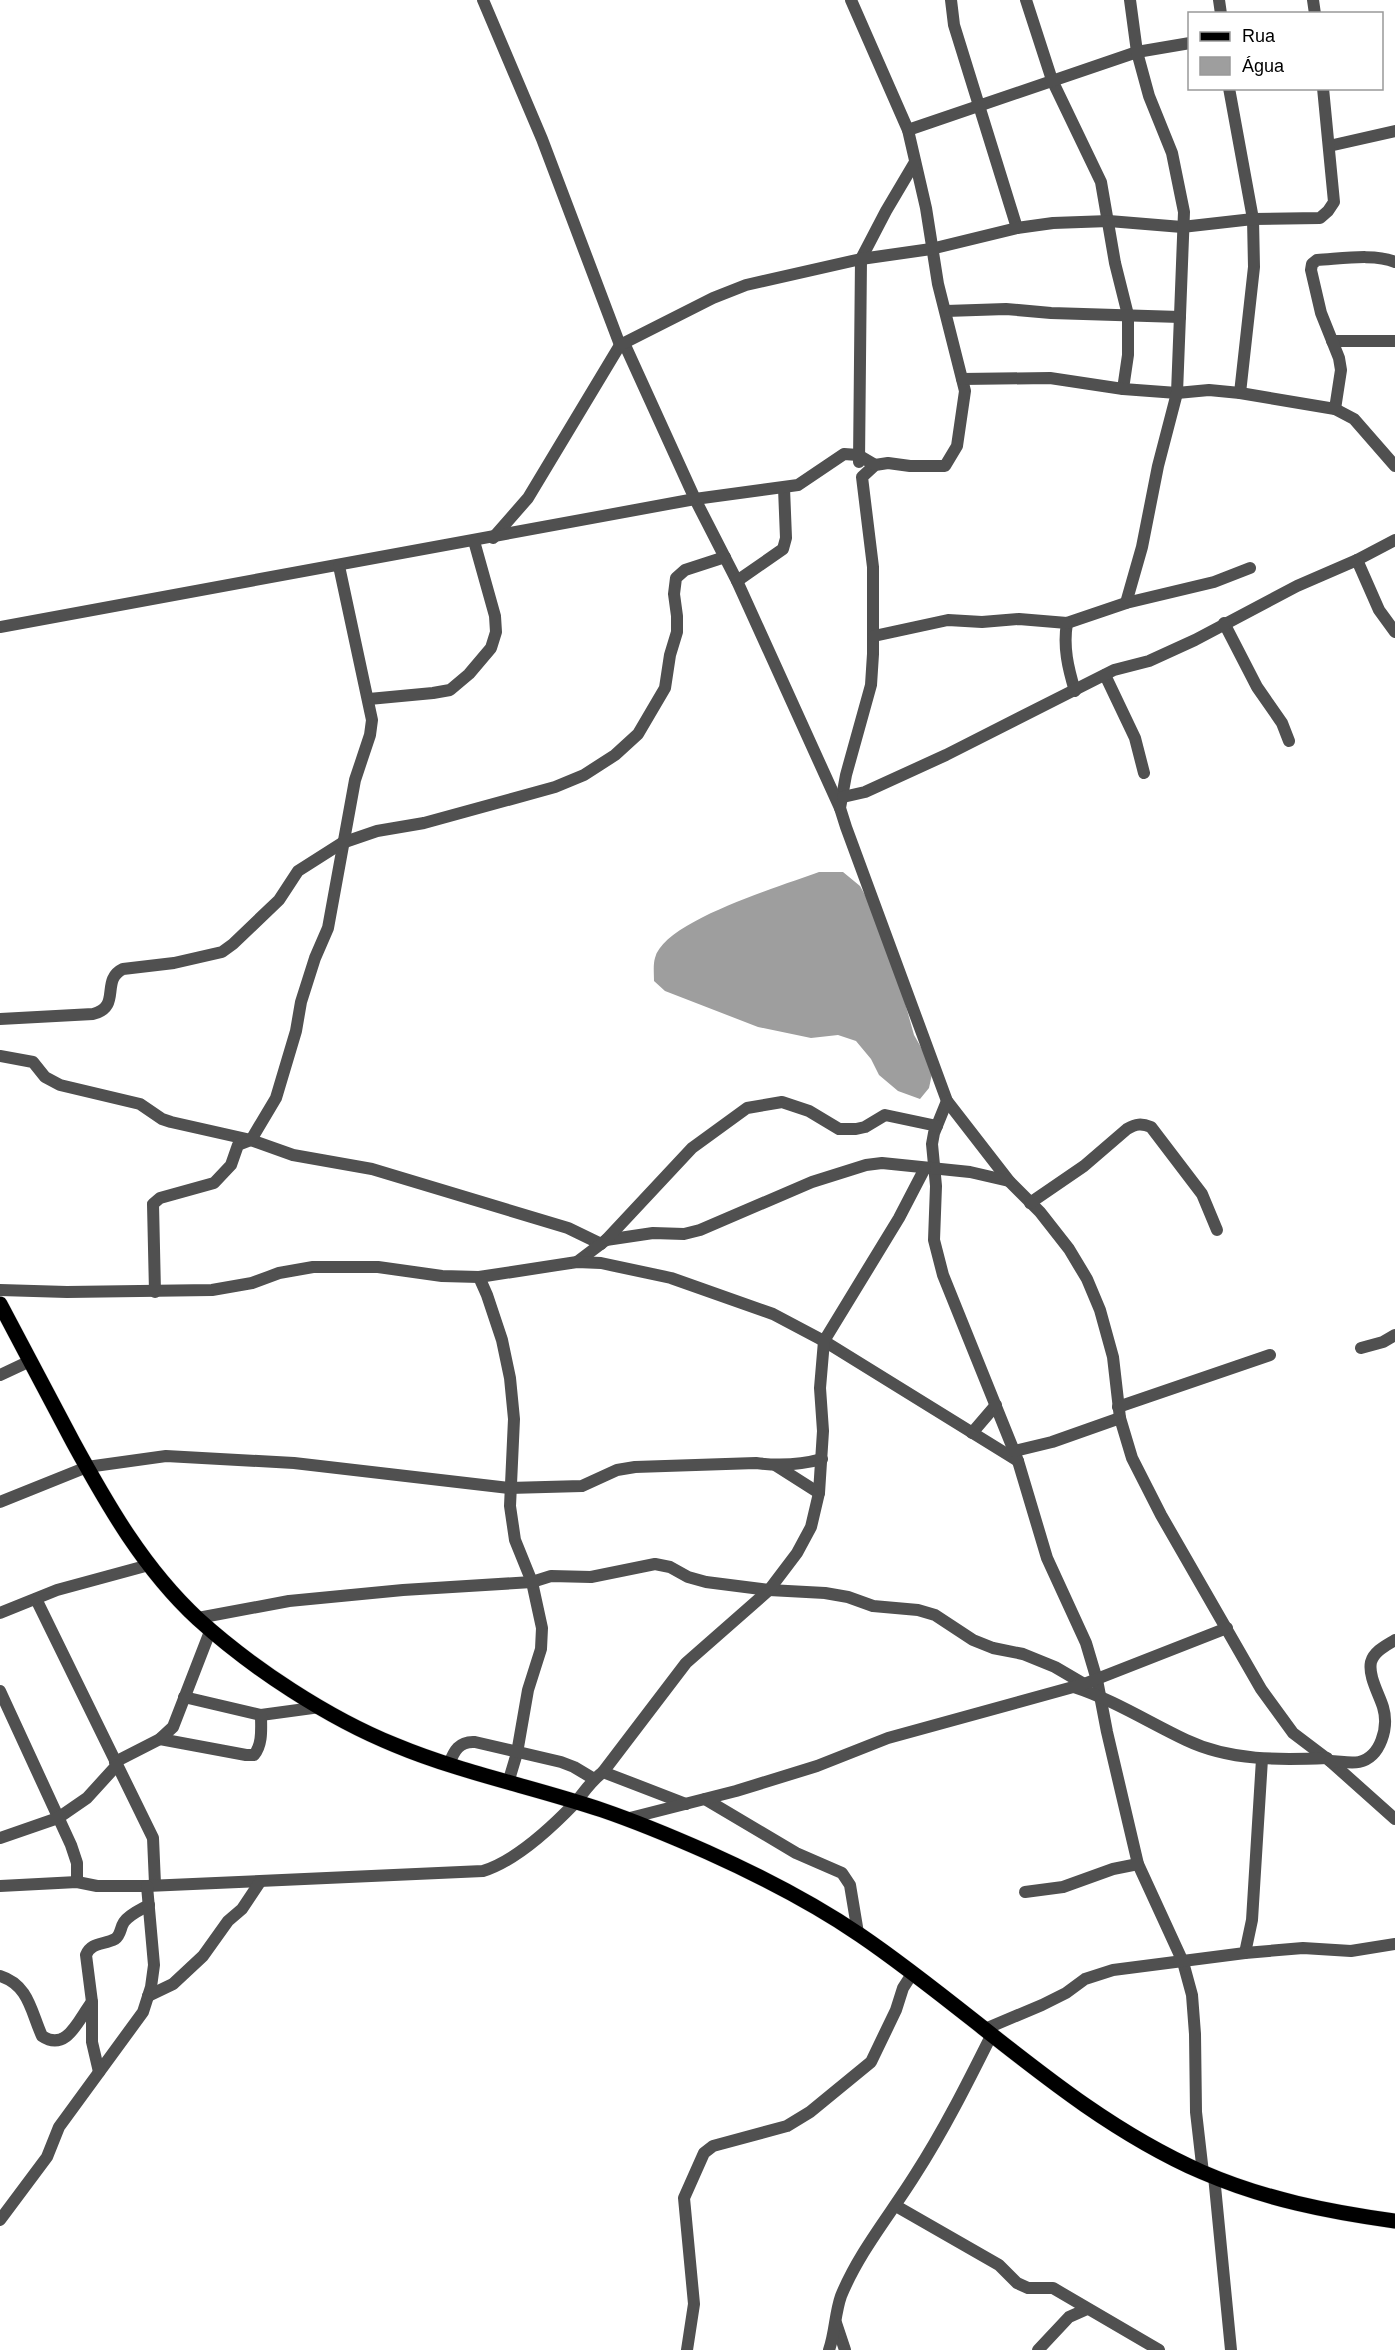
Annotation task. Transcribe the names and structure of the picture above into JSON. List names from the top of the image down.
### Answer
{
  "legend": ["Rua", "Água"]
}
